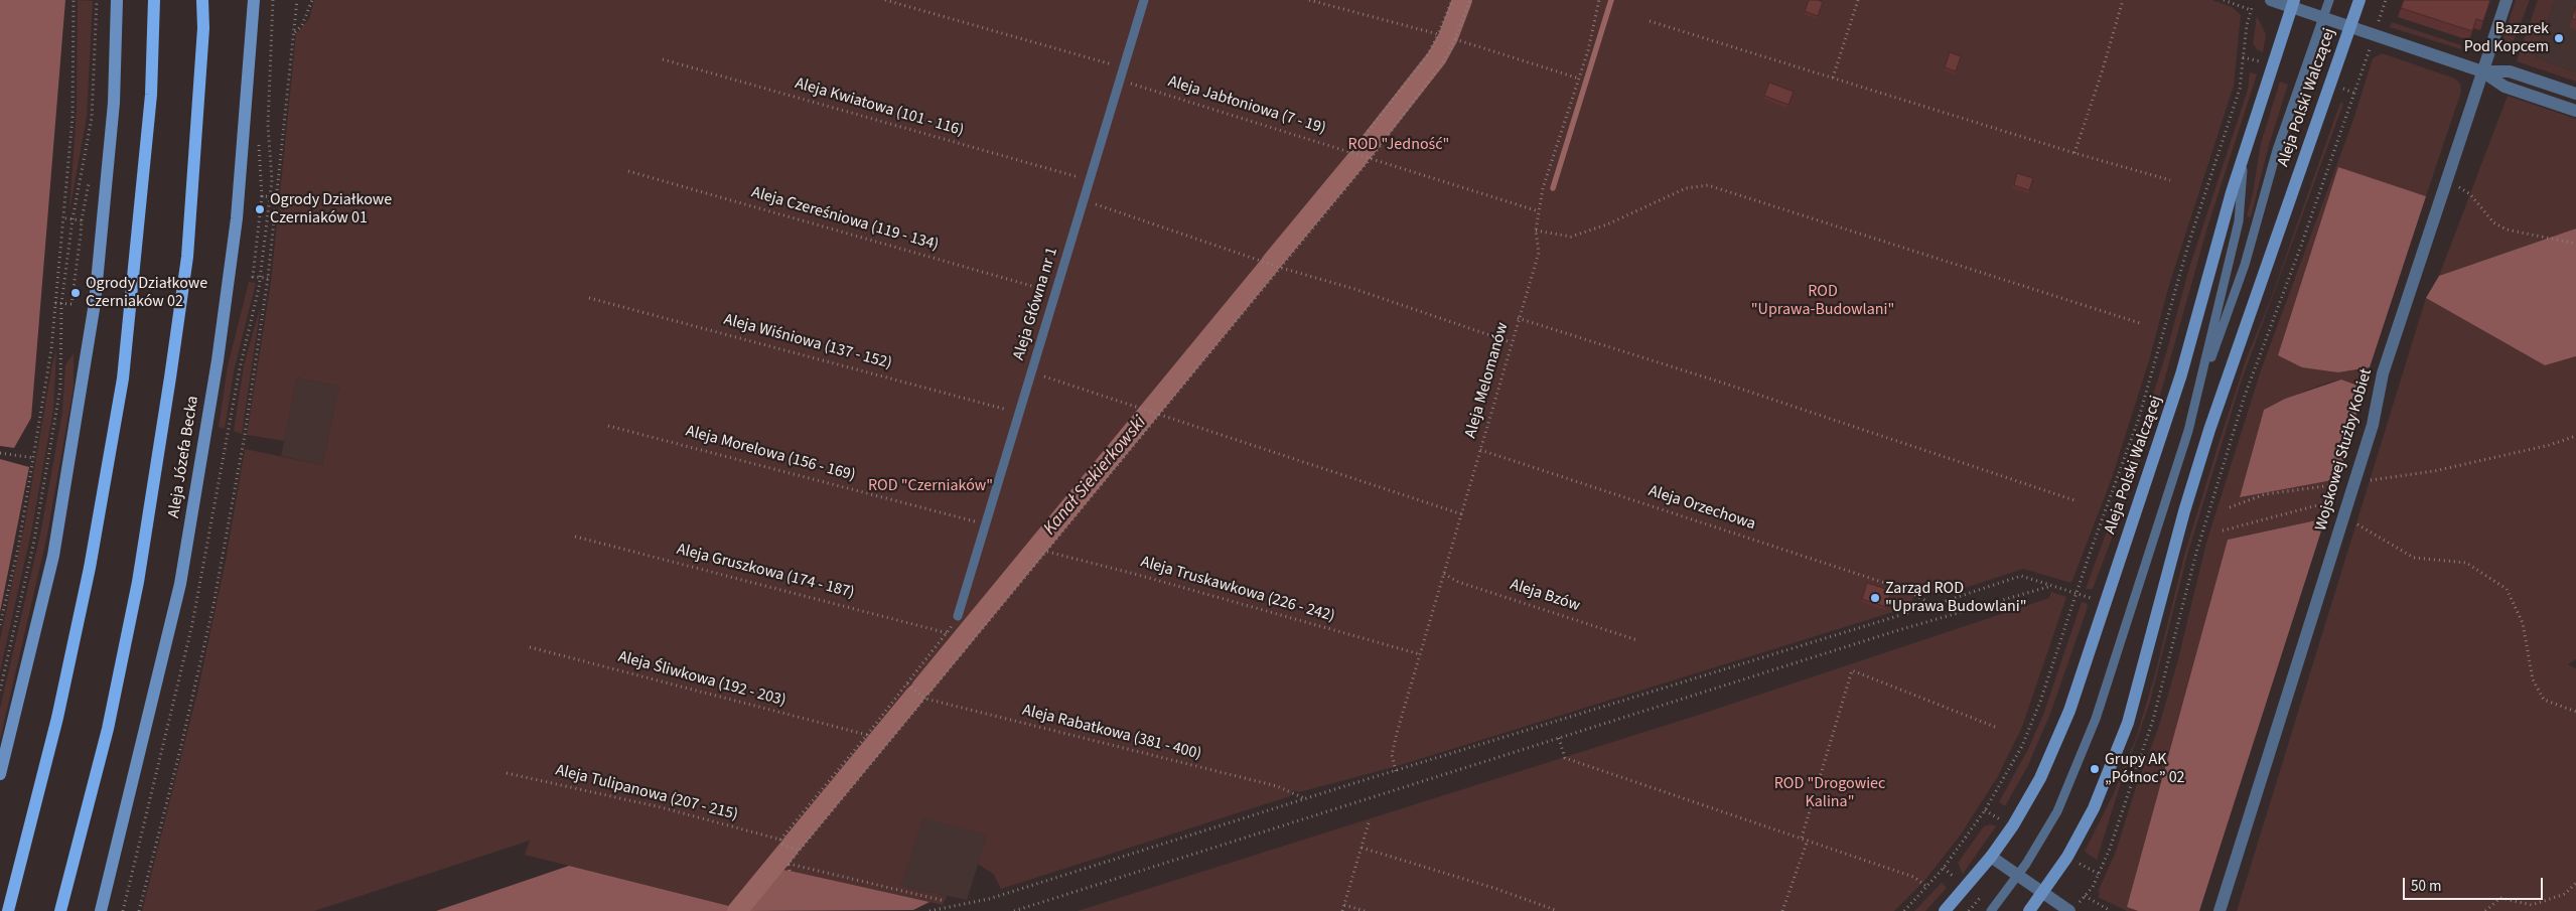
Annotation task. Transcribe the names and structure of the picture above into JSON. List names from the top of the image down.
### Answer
{
  "streets": {
    "main road": ["Aleja Polski Walczącej", "Aleja Józefa Becka"],
    "street": ["Wojskowej Służby Kobiet"],
    "lane": ["Aleja Główna nr 1"],
    "path": [
      "Aleja Jabłoniowa (7 - 19)",
      "Aleja Kwiatowa (101 - 116)",
      "Aleja Czereśniowa (119 - 134)",
      "Aleja Wiśniowa (137 - 152)",
      "Aleja Melomanów",
      "Aleja Morelowa (156 - 169)",
      "Aleja Orzechowa",
      "Aleja Gruszkowa (174 - 187)",
      "Aleja Truskawkowa (226 - 242)",
      "Aleja Bzów",
      "Aleja Śliwkowa (192 - 203)",
      "Aleja Rabatkowa (381 - 400)",
      "Aleja Tulipanowa (207 - 215)"
    ]
  },
  "crossings": [
    ["Aleja Jabłoniowa (7 - 19)", "Aleja Główna nr 1"],
    ["Aleja Jabłoniowa (7 - 19)", "Aleja Melomanów"],
    ["Aleja Kwiatowa (101 - 116)", "Aleja Główna nr 1"],
    ["Aleja Czereśniowa (119 - 134)", "Aleja Główna nr 1"],
    ["Aleja Główna nr 1", "Aleja Wiśniowa (137 - 152)"],
    ["Aleja Główna nr 1", "Aleja Morelowa (156 - 169)"],
    ["Aleja Melomanów", "Aleja Orzechowa"],
    ["Aleja Melomanów", "Aleja Truskawkowa (226 - 242)"],
    ["Aleja Melomanów", "Aleja Bzów"]
  ],
  "water": ["Kanał Siekierkowski"],
  "parks": [
    "ROD \"Jedność\"",
    "ROD \"Uprawa-Budowlani\"",
    "ROD \"Czerniaków\"",
    "ROD \"Drogowiec Kalina\""
  ],
  "places": [
    "Bazarek Pod Kopcem",
    "Ogrody Działkowe Czerniaków 01",
    "Ogrody Działkowe Czerniaków 02",
    "Zarząd ROD \"Uprawa Budowlani\"",
    "Grupy AK „Północ” 02"
  ],
  "scale_bar": "50 m"
}
